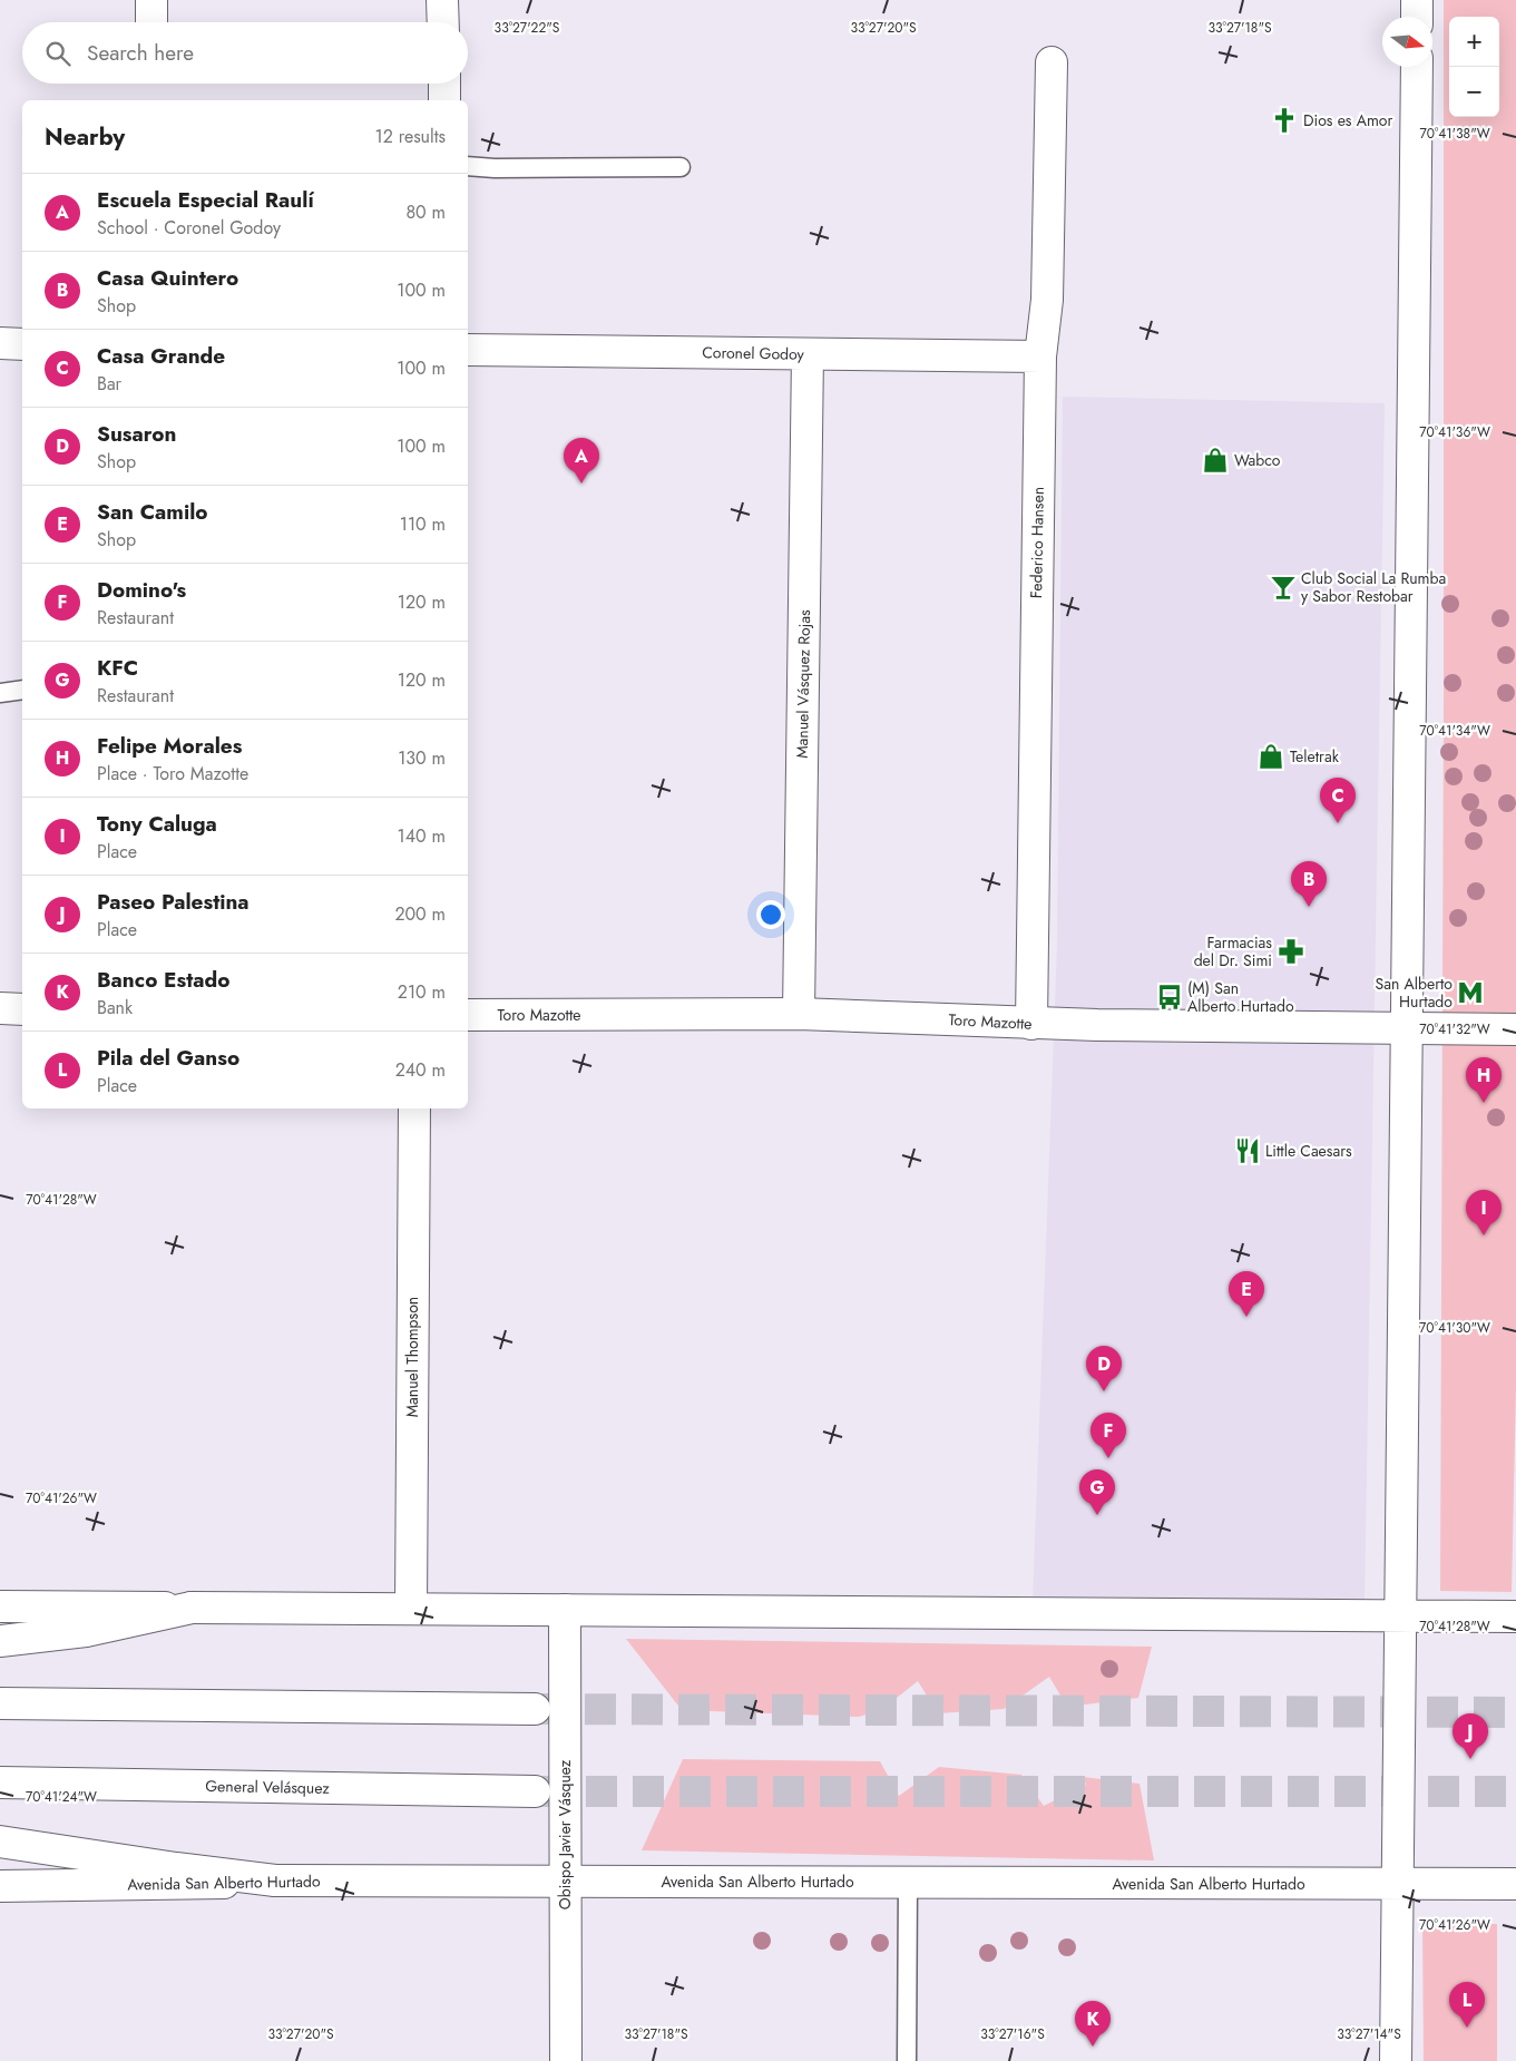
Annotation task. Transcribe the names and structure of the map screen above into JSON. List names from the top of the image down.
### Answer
{
  "streets": {
    "main road": [
      "Coronel Godoy",
      "Federico Hansen",
      "Manuel Vásquez Rojas",
      "Toro Mazotte",
      "Manuel Thompson",
      "General Velásquez",
      "Obispo Javier Vásquez",
      "Avenida San Alberto Hurtado"
    ]
  },
  "crossings": [
    ["Coronel Godoy", "Federico Hansen"],
    ["Coronel Godoy", "Manuel Vásquez Rojas"],
    ["Federico Hansen", "Toro Mazotte"],
    ["Manuel Vásquez Rojas", "Toro Mazotte"],
    ["Obispo Javier Vásquez", "Avenida San Alberto Hurtado"]
  ],
  "places": {
    "church": ["Dios es Amor"],
    "shop": ["Wabco", "Teletrak"],
    "bar": ["Club Social La Rumba y Sabor Restobar"],
    "pharmacy": ["Farmacias del Dr. Simi"],
    "metro station": ["San Alberto Hurtado"],
    "bus stop": ["(M) San Alberto Hurtado"],
    "restaurant": ["Little Caesars"]
  },
  "north": "right",
  "page": {
    "map_buttons": ["+", "−"],
    "search": "Search here",
    "heading": ["Nearby", "12 results"],
    "list": [
      {
        "mark": "A",
        "name": "Escuela Especial Raulí",
        "note": "School · Coronel Godoy",
        "value": "80 m"
      },
      {
        "mark": "B",
        "name": "Casa Quintero",
        "note": "Shop",
        "value": "100 m"
      },
      {
        "mark": "C",
        "name": "Casa Grande",
        "note": "Bar",
        "value": "100 m"
      },
      {
        "mark": "D",
        "name": "Susaron",
        "note": "Shop",
        "value": "100 m"
      },
      {
        "mark": "E",
        "name": "San Camilo",
        "note": "Shop",
        "value": "110 m"
      },
      {
        "mark": "F",
        "name": "Domino's",
        "note": "Restaurant",
        "value": "120 m"
      },
      {
        "mark": "G",
        "name": "KFC",
        "note": "Restaurant",
        "value": "120 m"
      },
      {
        "mark": "H",
        "name": "Felipe Morales",
        "note": "Place · Toro Mazotte",
        "value": "130 m"
      },
      {
        "mark": "I",
        "name": "Tony Caluga",
        "note": "Place",
        "value": "140 m"
      },
      {
        "mark": "J",
        "name": "Paseo Palestina",
        "note": "Place",
        "value": "200 m"
      },
      {
        "mark": "K",
        "name": "Banco Estado",
        "note": "Bank",
        "value": "210 m"
      },
      {
        "mark": "L",
        "name": "Pila del Ganso",
        "note": "Place",
        "value": "240 m"
      }
    ],
    "pins": [
      "A",
      "C",
      "B",
      "H",
      "I",
      "E",
      "D",
      "F",
      "G",
      "J",
      "L",
      "K"
    ]
  },
  "coordinates": [
    "33°27'22\"S",
    "33°27'20\"S",
    "33°27'18\"S",
    "70°41'38\"W",
    "70°41'36\"W",
    "70°41'34\"W",
    "70°41'32\"W",
    "70°41'28\"W",
    "70°41'30\"W",
    "70°41'26\"W",
    "70°41'24\"W",
    "33°27'16\"S",
    "33°27'14\"S"
  ]
}
